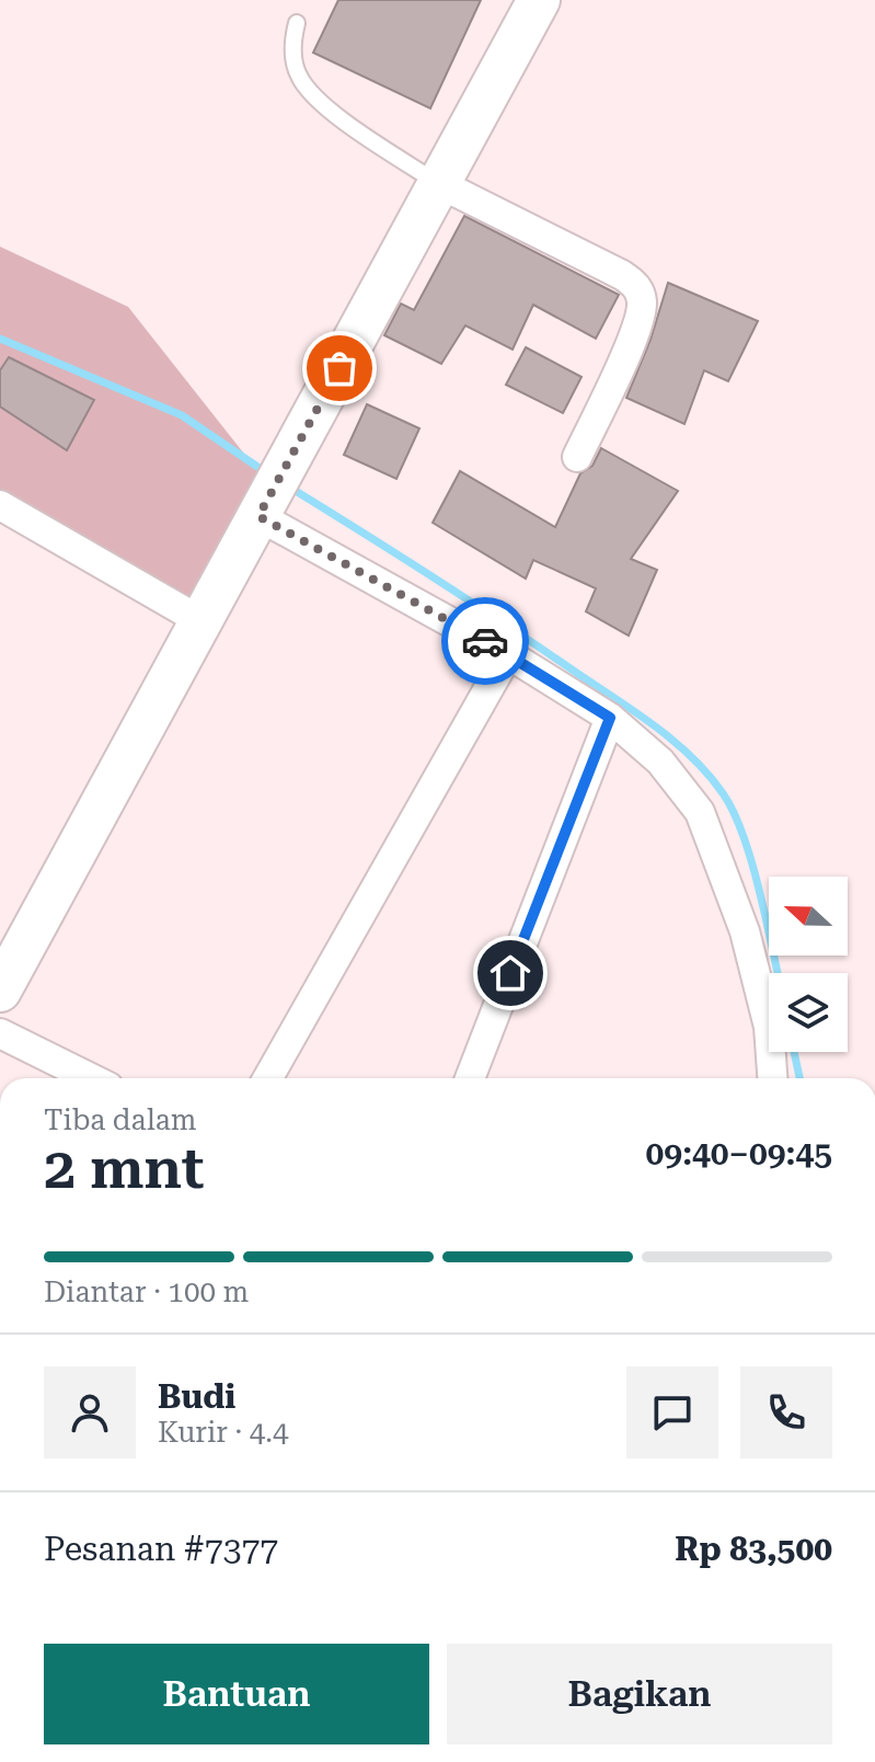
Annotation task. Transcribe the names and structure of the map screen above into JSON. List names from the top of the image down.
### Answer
{
  "north": "left",
  "page": {
    "heading": ["2 mnt", "Tiba dalam", "09:40–09:45"],
    "panel": [
      "Budi",
      "Kurir · 4.4",
      "Pesanan #7377",
      "Rp 83,500"
    ],
    "bar": "Diantar · 100 m",
    "buttons": ["Bantuan", "Bagikan"]
  }
}
